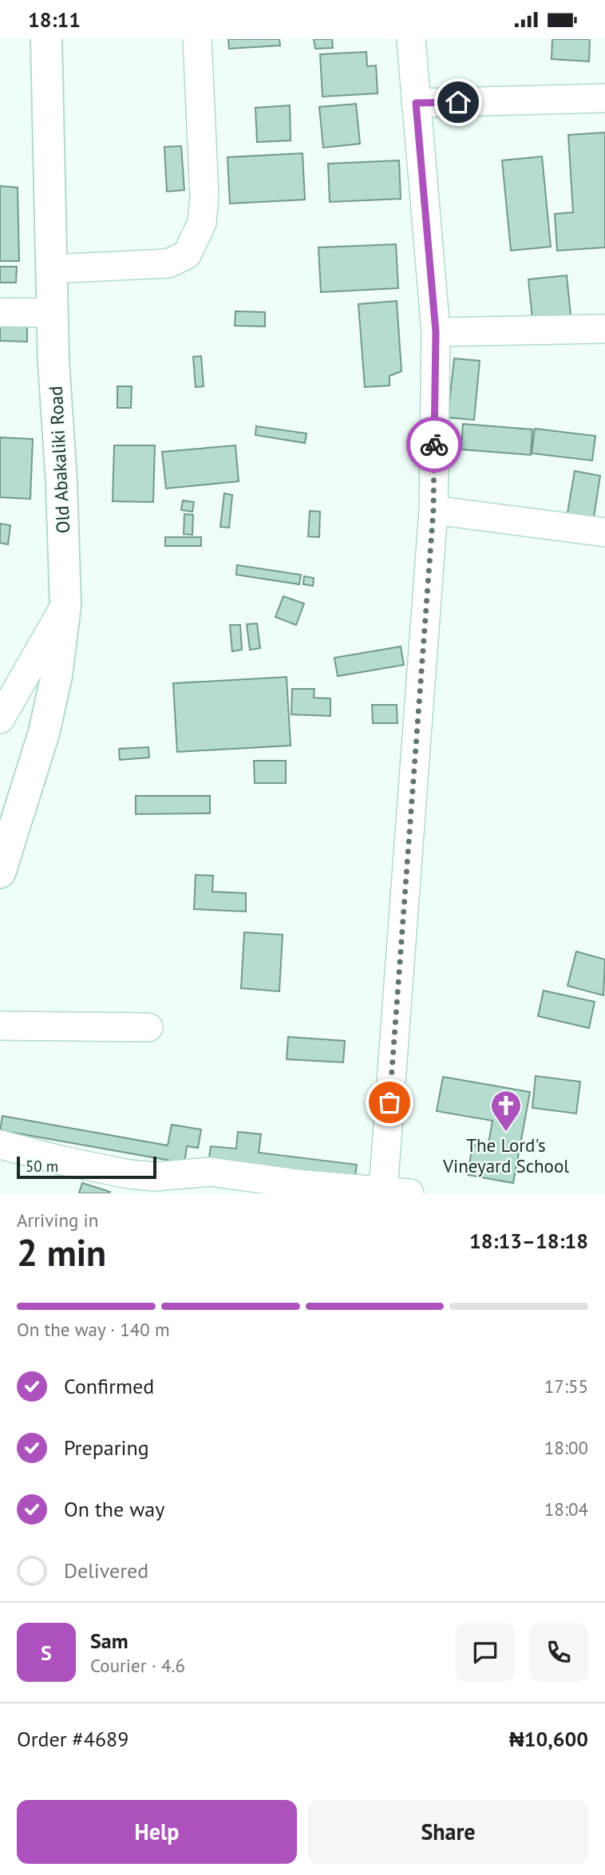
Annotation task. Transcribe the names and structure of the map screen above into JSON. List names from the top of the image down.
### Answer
{
  "streets": {
    "main road": ["Old Abakaliki Road"]
  },
  "places": {
    "church": ["The Lord's Vineyard School"]
  },
  "scale_bar": "50 m",
  "page": {
    "status": "18:11",
    "scale": "50 m",
    "heading": ["2 min", "Arriving in", "18:13–18:18"],
    "panel": [
      "Sam",
      "Courier · 4.6",
      "Order #4689",
      "₦10,600"
    ],
    "bar": "On the way · 140 m",
    "list": [
      ["Confirmed", "17:55"],
      ["Preparing", "18:00"],
      ["On the way", "18:04"],
      "Delivered"
    ],
    "round": "S",
    "buttons": ["Help", "Share"]
  }
}
